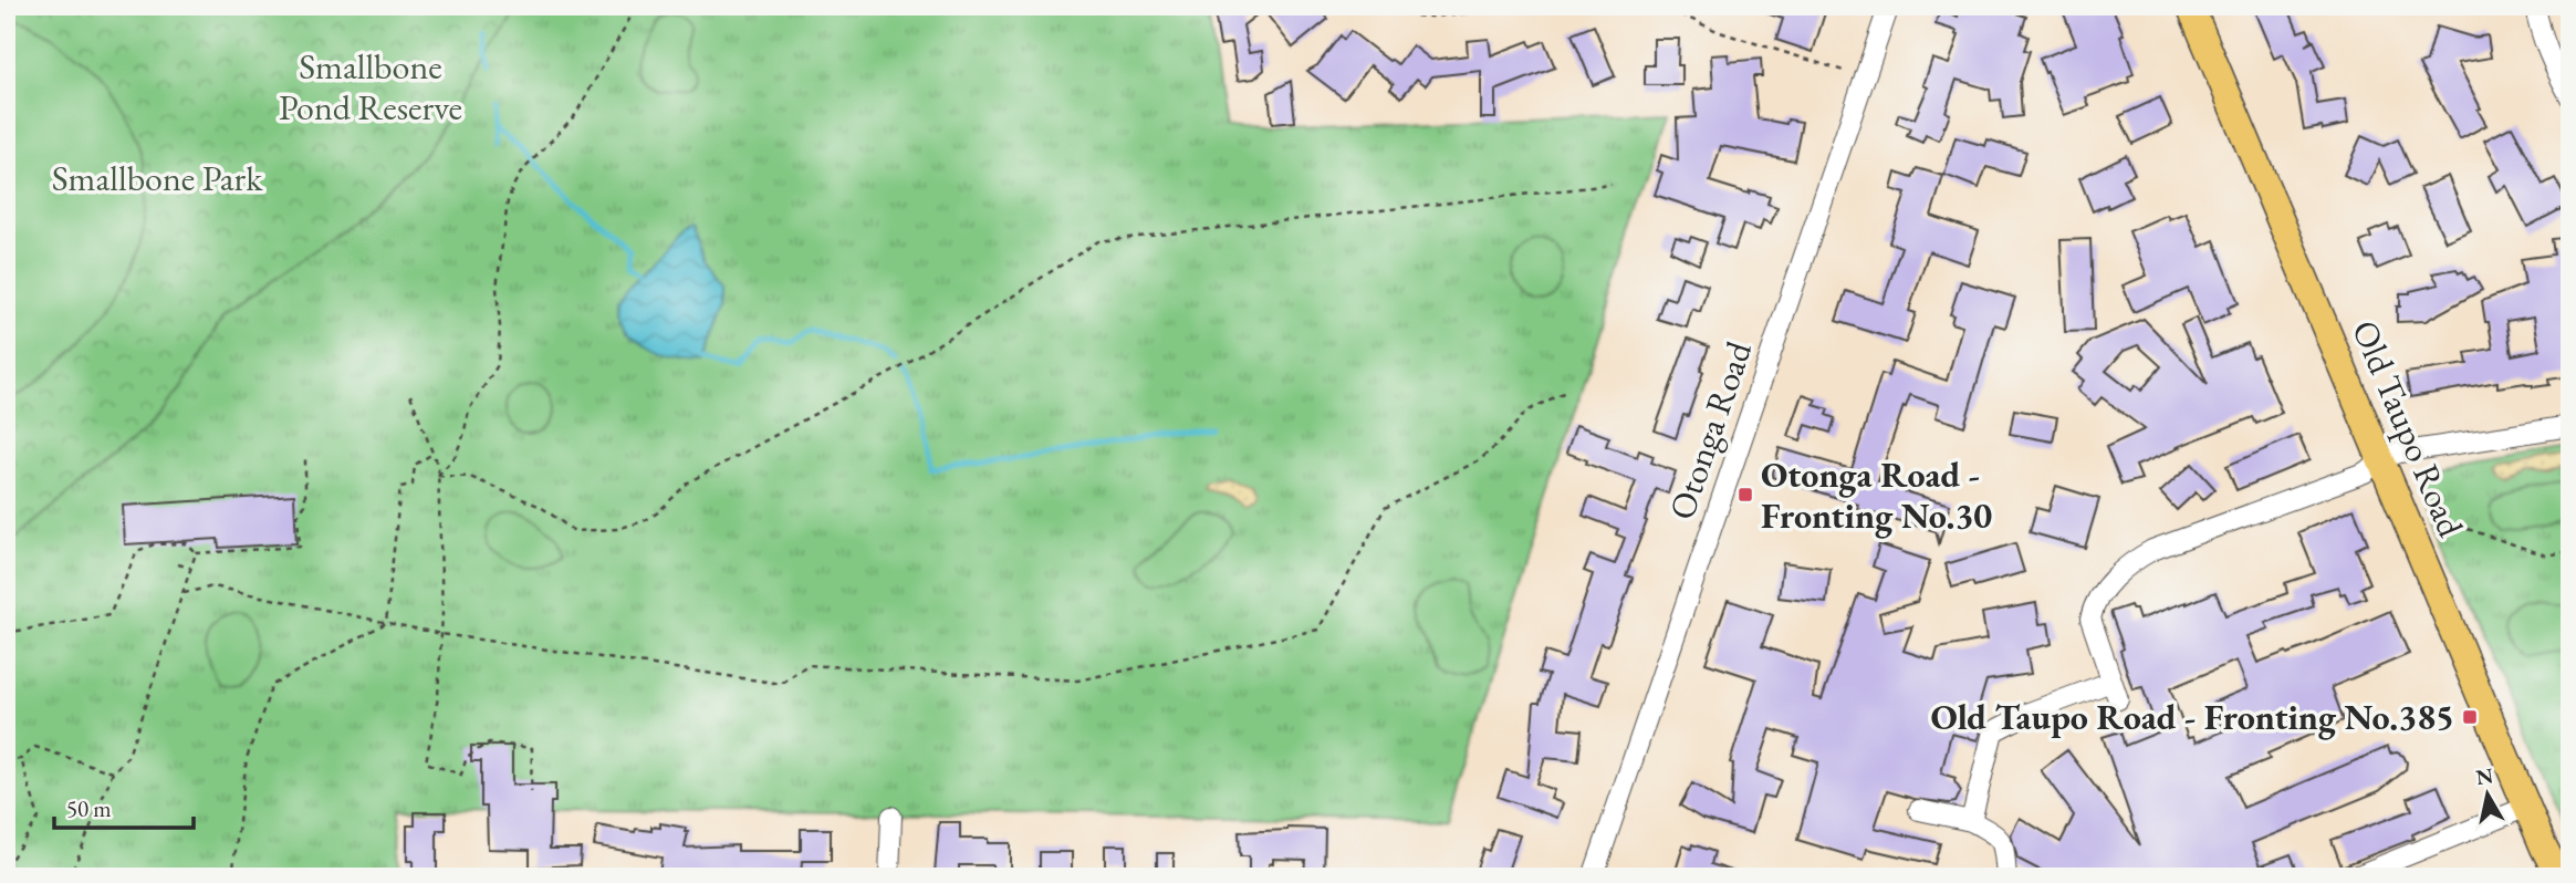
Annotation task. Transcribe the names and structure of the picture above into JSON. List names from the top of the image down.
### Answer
{
  "streets": {
    "highway": ["Old Taupo Road"],
    "street": ["Otonga Road"]
  },
  "parks": ["Smallbone Pond Reserve", "Smallbone Park"],
  "places": {
    "transit": ["Otonga Road - Fronting No.30", "Old Taupo Road - Fronting No.385"]
  },
  "scale_bar": "50 m",
  "north": "top"
}
